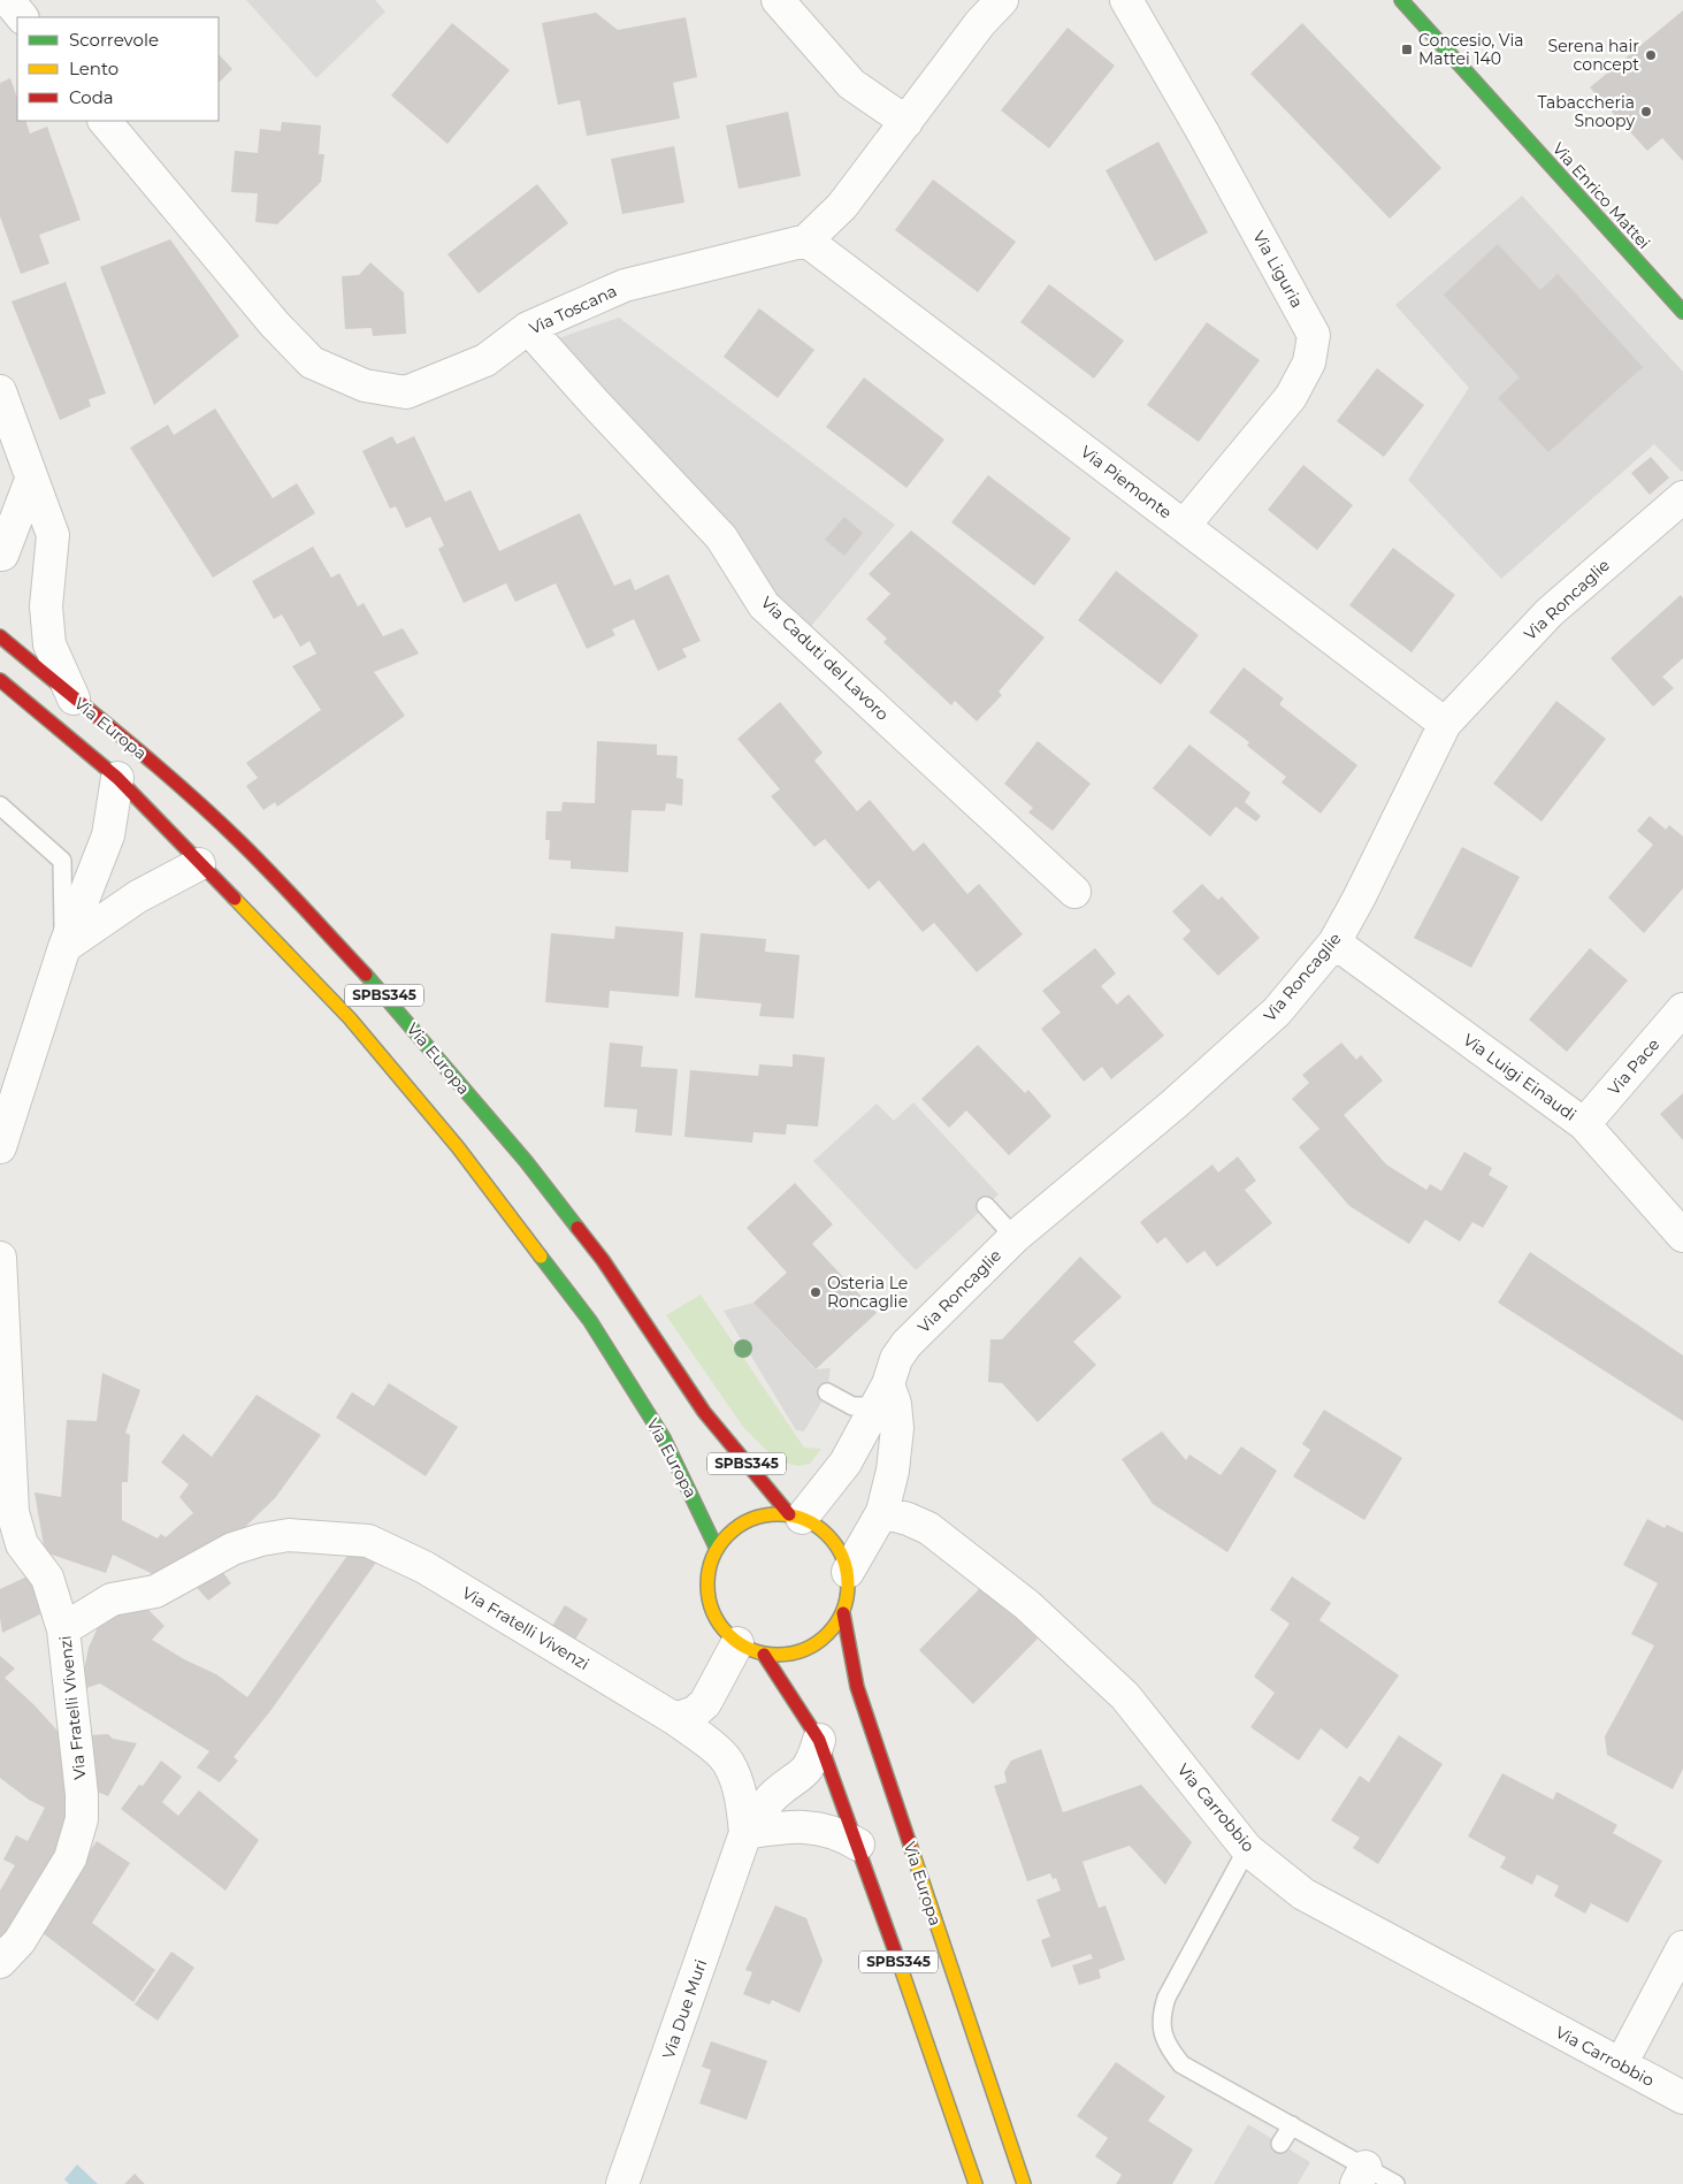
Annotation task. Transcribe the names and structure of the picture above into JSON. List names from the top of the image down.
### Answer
{
  "streets": {
    "main road": ["Via Enrico Mattei", "Via Europa", "SPBS345"],
    "street": [
      "Via Liguria",
      "Via Toscana",
      "Via Piemonte",
      "Via Roncaglie",
      "Via Caduti del Lavoro",
      "Via Pace",
      "Via Luigi Einaudi",
      "Via Fratelli Vivenzi",
      "Via Carrobbio",
      "Via Due Muri"
    ]
  },
  "crossings": [
    ["Via Liguria", "Via Piemonte"],
    ["Via Toscana", "Via Piemonte"],
    ["Via Toscana", "Via Caduti del Lavoro"],
    ["Via Piemonte", "Via Roncaglie"],
    ["Via Roncaglie", "Via Europa"],
    ["Via Roncaglie", "SPBS345"],
    ["Via Roncaglie", "Via Luigi Einaudi"],
    ["Via Europa", "SPBS345"],
    ["SPBS345", "Via Due Muri"],
    ["Via Pace", "Via Luigi Einaudi"],
    ["Via Fratelli Vivenzi", "Via Due Muri"]
  ],
  "places": {
    "transit": ["Concesio, Via Mattei 140"],
    "other": ["Serena hair concept", "Tabaccheria Snoopy", "Osteria Le Roncaglie"]
  },
  "legend": ["Scorrevole", "Lento", "Coda"]
}
